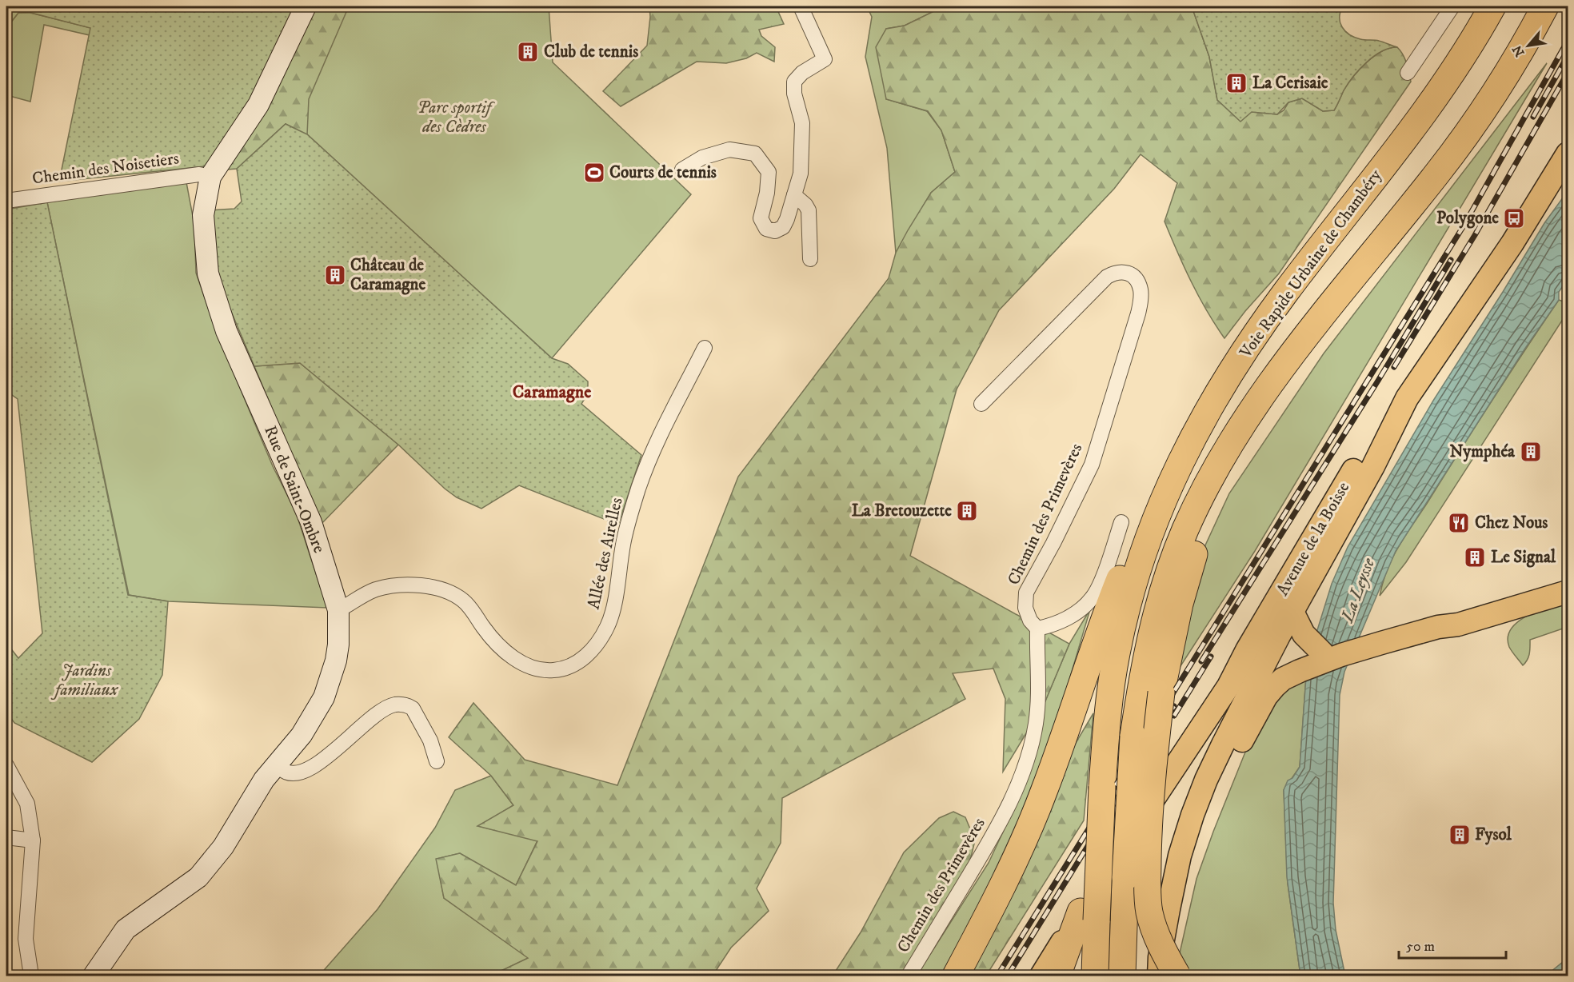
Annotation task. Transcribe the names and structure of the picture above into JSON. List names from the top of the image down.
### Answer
{
  "streets": {
    "highway": ["Voie Rapide Urbaine de Chambéry"],
    "main road": ["Avenue de la Boisse"],
    "street": [
      "Chemin des Noisetiers",
      "Rue de Saint-Ombre",
      "Chemin des Primevères",
      "Allée des Airelles"
    ]
  },
  "crossings": [
    ["Chemin des Noisetiers", "Rue de Saint-Ombre"],
    ["Rue de Saint-Ombre", "Allée des Airelles"]
  ],
  "districts": ["Caramagne"],
  "water": ["La Leysse"],
  "parks": ["Parc sportif des Cèdres", "Jardins familiaux"],
  "places": {
    "building": [
      "Club de tennis",
      "La Cerisaie",
      "Château de Caramagne",
      "Nymphéa",
      "La Bretouzette",
      "Le Signal",
      "Fysol"
    ],
    "sports": ["Courts de tennis"],
    "bus stop": ["Polygone"],
    "restaurant": ["Chez Nous"]
  },
  "scale_bar": "50 m",
  "north": "bottom left"
}
